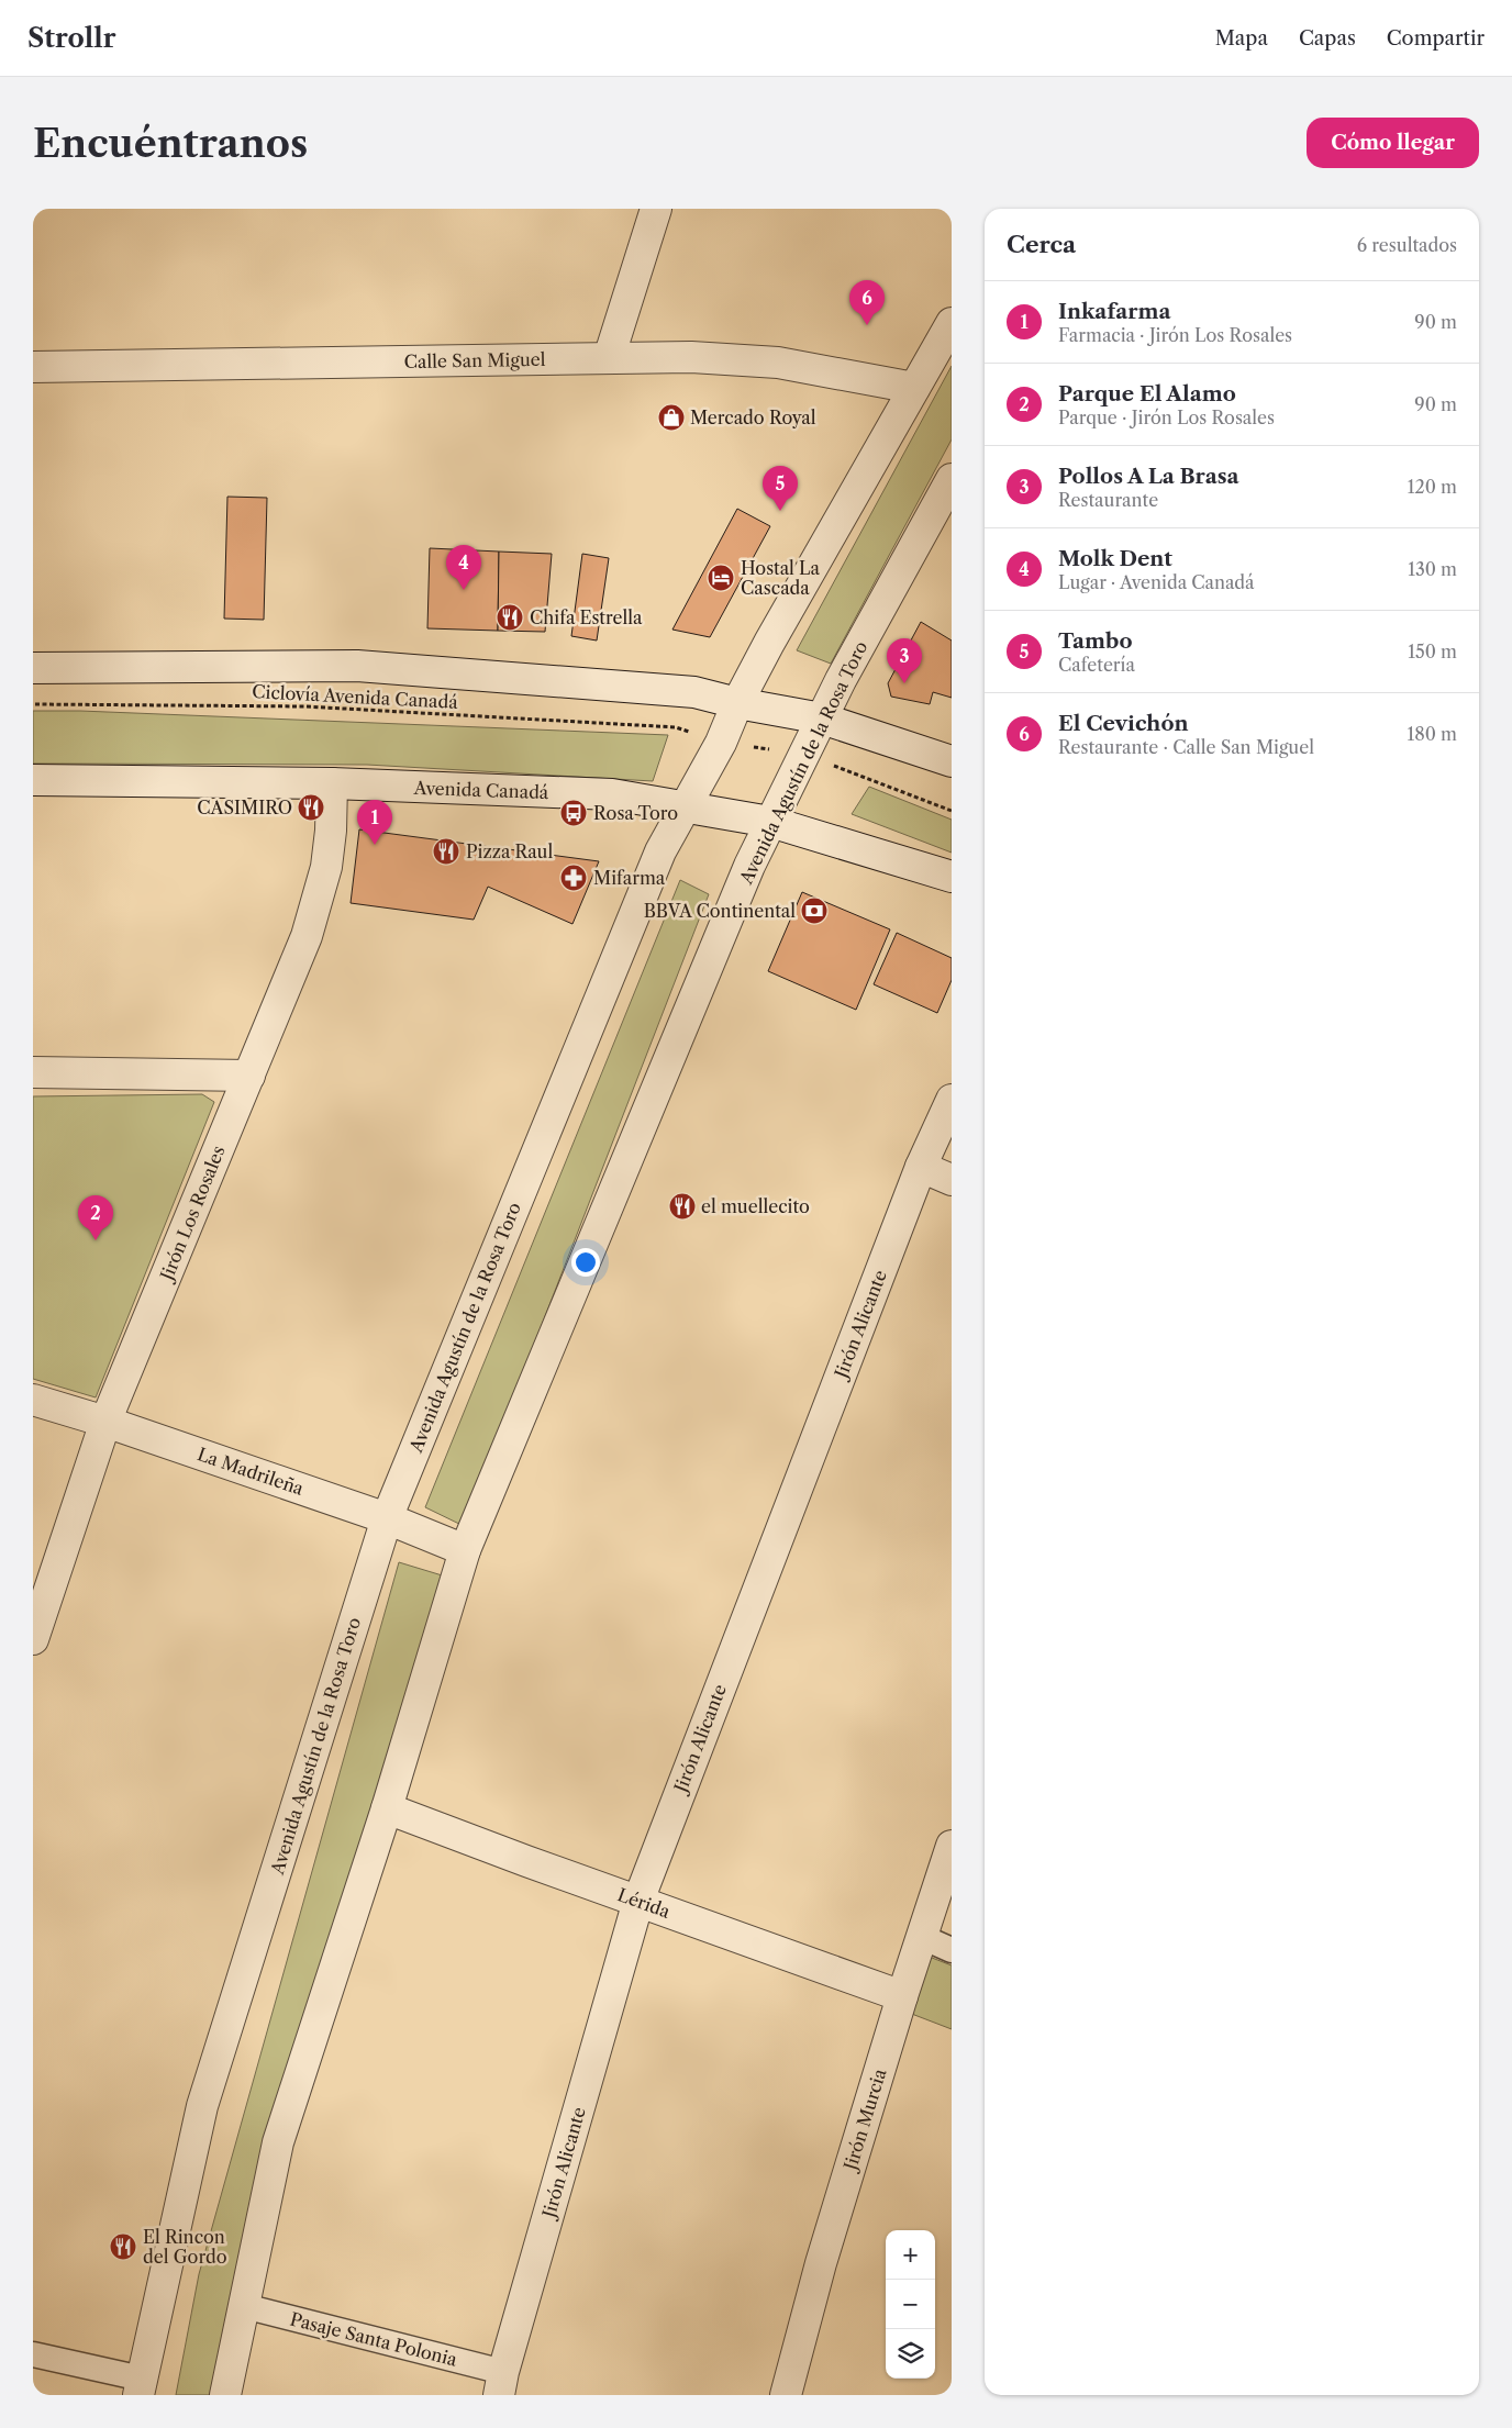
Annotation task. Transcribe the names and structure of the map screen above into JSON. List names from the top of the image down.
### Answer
{
  "streets": {
    "street": [
      "Calle San Miguel",
      "Avenida Agustín de la Rosa Toro",
      "Avenida Canadá",
      "Jirón Los Rosales",
      "Jirón Alicante",
      "La Madrileña",
      "Lérida",
      "Jirón Murcia",
      "Pasaje Santa Polonia"
    ],
    "path": ["Ciclovía Avenida Canadá"]
  },
  "crossings": [
    ["Calle San Miguel", "Avenida Agustín de la Rosa Toro"],
    ["Ciclovía Avenida Canadá", "Avenida Agustín de la Rosa Toro"],
    ["Avenida Agustín de la Rosa Toro", "Avenida Canadá"],
    ["Avenida Agustín de la Rosa Toro", "La Madrileña"],
    ["Avenida Agustín de la Rosa Toro", "Lérida"],
    ["Avenida Agustín de la Rosa Toro", "Pasaje Santa Polonia"],
    ["Avenida Canadá", "Jirón Los Rosales"],
    ["Jirón Los Rosales", "La Madrileña"],
    ["Jirón Alicante", "Lérida"],
    ["Jirón Alicante", "Pasaje Santa Polonia"],
    ["Lérida", "Jirón Murcia"]
  ],
  "places": {
    "shop": ["Mercado Royal"],
    "hotel": ["Hostal La Cascada"],
    "restaurant": [
      "Chifa Estrella",
      "CASIMIRO",
      "Pizza Raul",
      "el muellecito",
      "El Rincon del Gordo"
    ],
    "bus stop": ["Rosa Toro"],
    "pharmacy": ["Mifarma"],
    "bank": ["BBVA Continental"]
  },
  "page": {
    "header": "Strollr",
    "nav": ["Mapa", "Capas", "Compartir"],
    "buttons": "Cómo llegar",
    "title": "Encuéntranos",
    "heading": ["Cerca", "6 resultados"],
    "pins": [
      "6",
      "5",
      "4",
      "3",
      "1",
      "2"
    ],
    "list": [
      {
        "mark": "1",
        "name": "Inkafarma",
        "note": "Farmacia · Jirón Los Rosales",
        "value": "90 m"
      },
      {
        "mark": "2",
        "name": "Parque El Alamo",
        "note": "Parque · Jirón Los Rosales",
        "value": "90 m"
      },
      {
        "mark": "3",
        "name": "Pollos A La Brasa",
        "note": "Restaurante",
        "value": "120 m"
      },
      {
        "mark": "4",
        "name": "Molk Dent",
        "note": "Lugar · Avenida Canadá",
        "value": "130 m"
      },
      {
        "mark": "5",
        "name": "Tambo",
        "note": "Cafetería",
        "value": "150 m"
      },
      {
        "mark": "6",
        "name": "El Cevichón",
        "note": "Restaurante · Calle San Miguel",
        "value": "180 m"
      }
    ],
    "map_buttons": ["+", "−"]
  }
}
